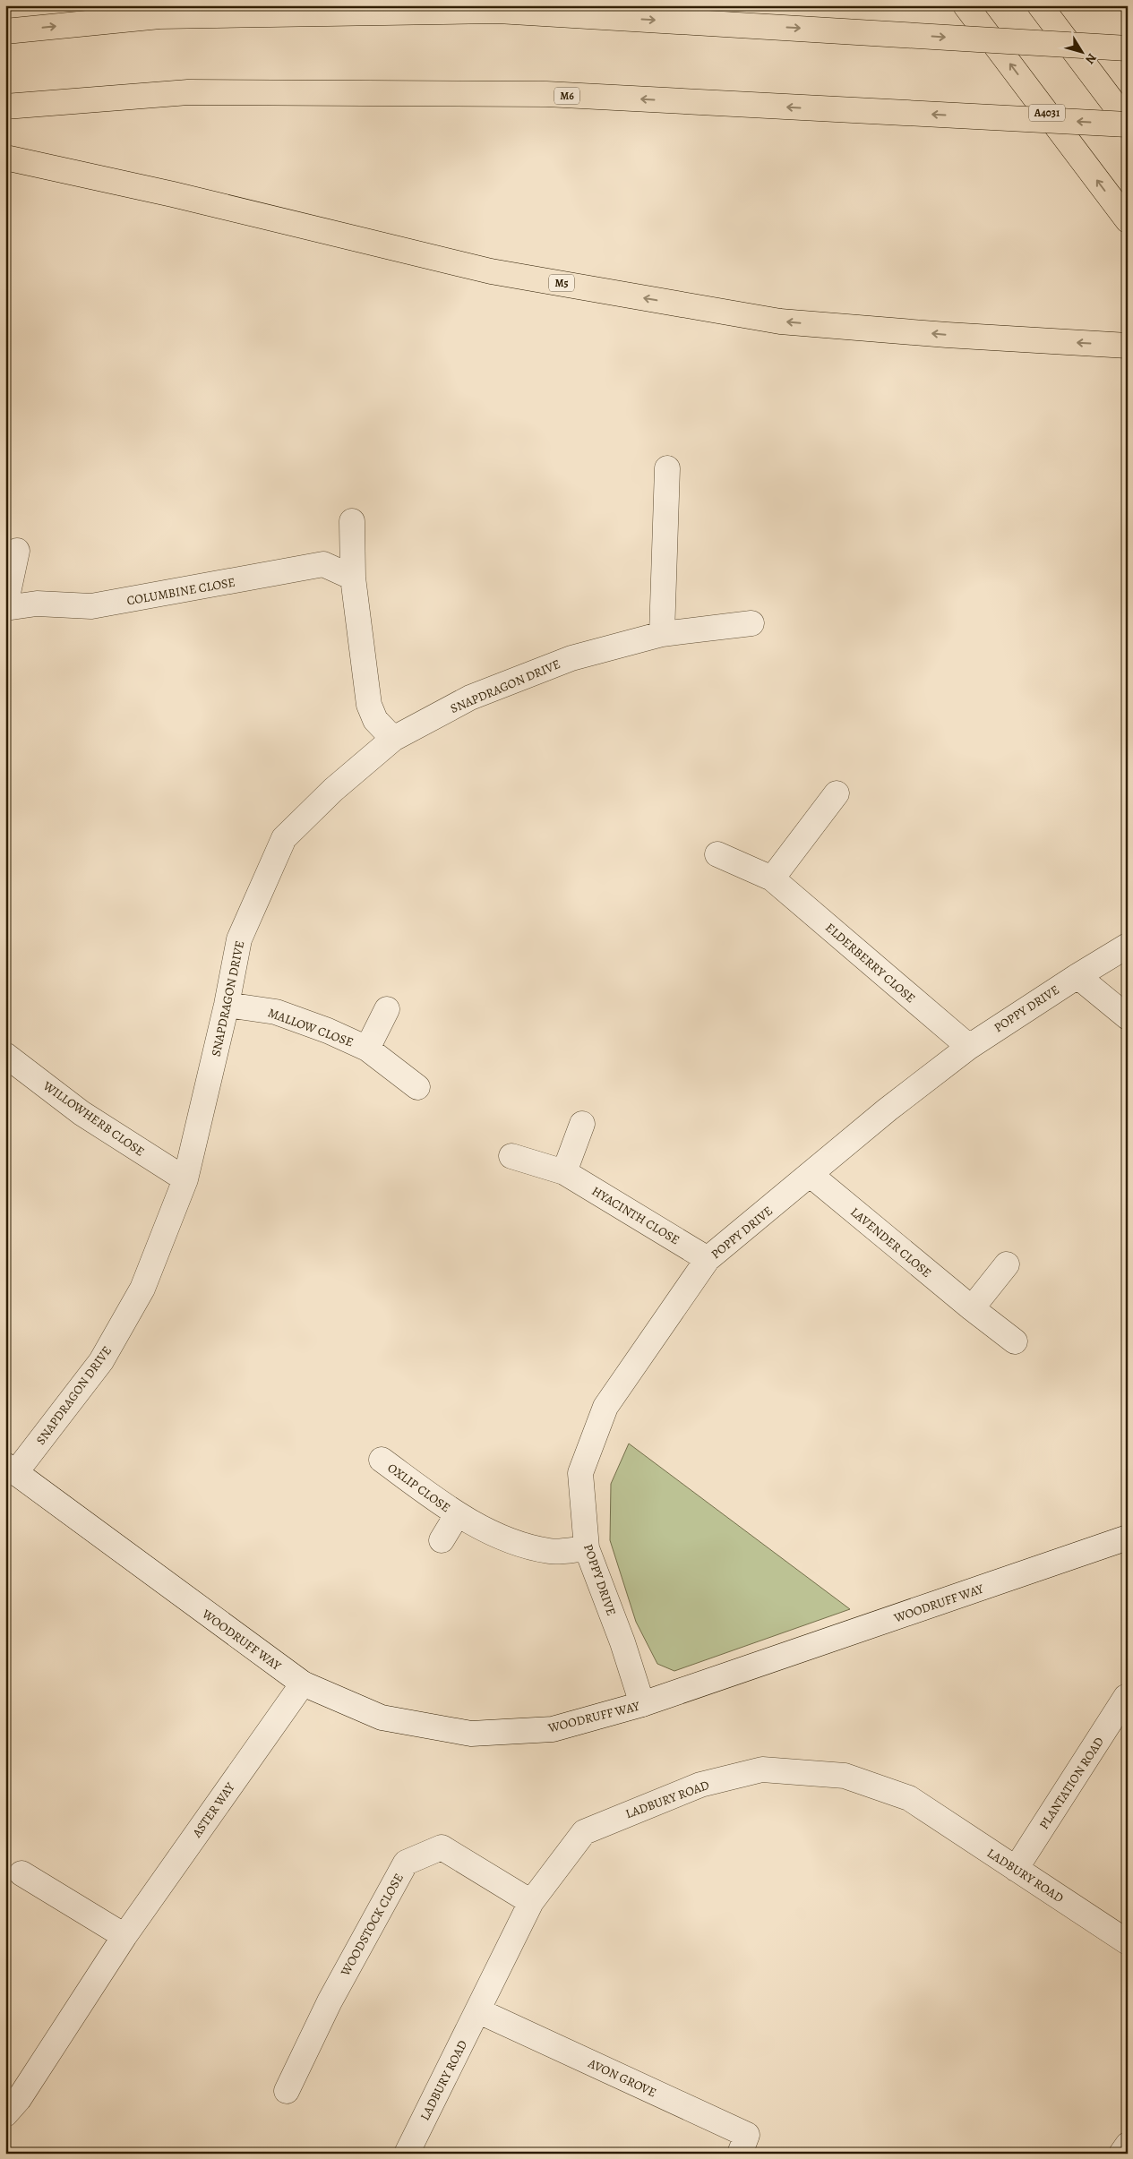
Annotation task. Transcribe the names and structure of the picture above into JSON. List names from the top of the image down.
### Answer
{
  "streets": {
    "main road": ["M6", "A4031", "M5"],
    "street": [
      "COLUMBINE CLOSE",
      "SNAPDRAGON DRIVE",
      "ELDERBERRY CLOSE",
      "POPPY DRIVE",
      "MALLOW CLOSE",
      "WILLOWHERB CLOSE",
      "HYACINTH CLOSE",
      "LAVENDER CLOSE",
      "OXLIP CLOSE",
      "WOODRUFF WAY",
      "PLANTATION ROAD",
      "LADBURY ROAD",
      "ASTER WAY",
      "WOODSTOCK CLOSE",
      "AVON GROVE"
    ]
  },
  "crossings": [
    ["SNAPDRAGON DRIVE", "MALLOW CLOSE"],
    ["SNAPDRAGON DRIVE", "WILLOWHERB CLOSE"],
    ["SNAPDRAGON DRIVE", "WOODRUFF WAY"],
    ["ELDERBERRY CLOSE", "POPPY DRIVE"],
    ["POPPY DRIVE", "HYACINTH CLOSE"],
    ["POPPY DRIVE", "LAVENDER CLOSE"],
    ["POPPY DRIVE", "OXLIP CLOSE"],
    ["POPPY DRIVE", "WOODRUFF WAY"],
    ["WOODRUFF WAY", "ASTER WAY"],
    ["PLANTATION ROAD", "LADBURY ROAD"],
    ["LADBURY ROAD", "WOODSTOCK CLOSE"],
    ["LADBURY ROAD", "AVON GROVE"]
  ],
  "north": "bottom right"
}
